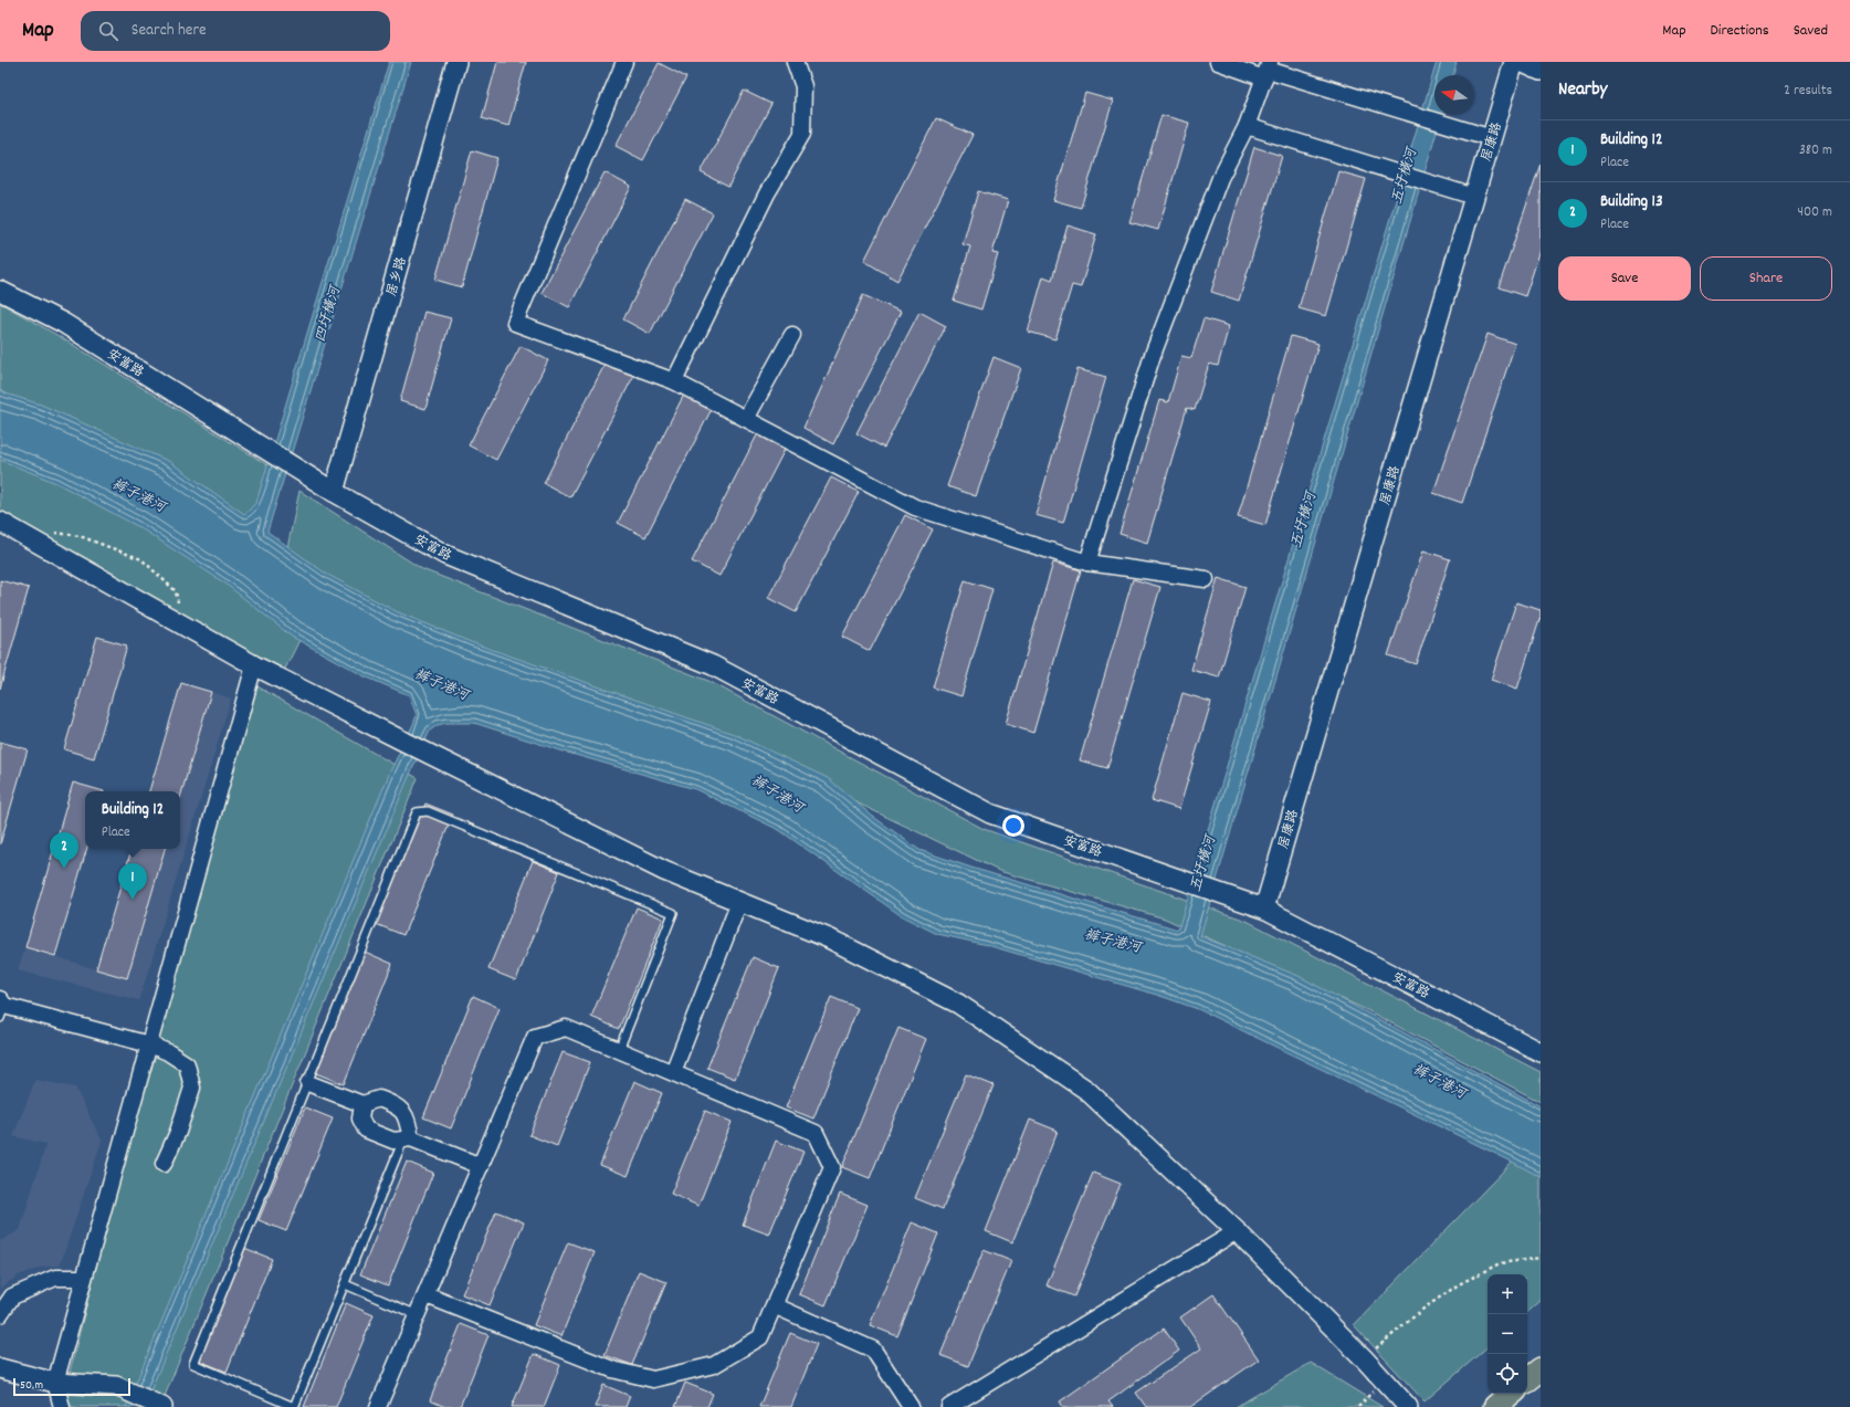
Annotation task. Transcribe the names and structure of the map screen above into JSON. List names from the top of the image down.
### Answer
{
  "streets": {
    "street": ["居康路", "居乡路", "安富路"]
  },
  "crossings": [
    ["居康路", "安富路"],
    ["居乡路", "安富路"]
  ],
  "water": ["五圩横河", "四圩横河", "裤子港河"],
  "scale_bar": "50 m",
  "north": "left",
  "page": {
    "header": "Map",
    "search": "Search here",
    "nav": ["Map", "Directions", "Saved"],
    "heading": ["Nearby", "2 results"],
    "list": [
      {
        "mark": "1",
        "name": "Building 12",
        "note": "Place",
        "value": "380 m"
      },
      {
        "mark": "2",
        "name": "Building 13",
        "note": "Place",
        "value": "400 m"
      }
    ],
    "buttons": ["Save", "Share"],
    "popup": ["Building 12", "Place"],
    "pins": ["2", "1"],
    "map_buttons": ["+", "−"],
    "scale": "50 m"
  }
}
